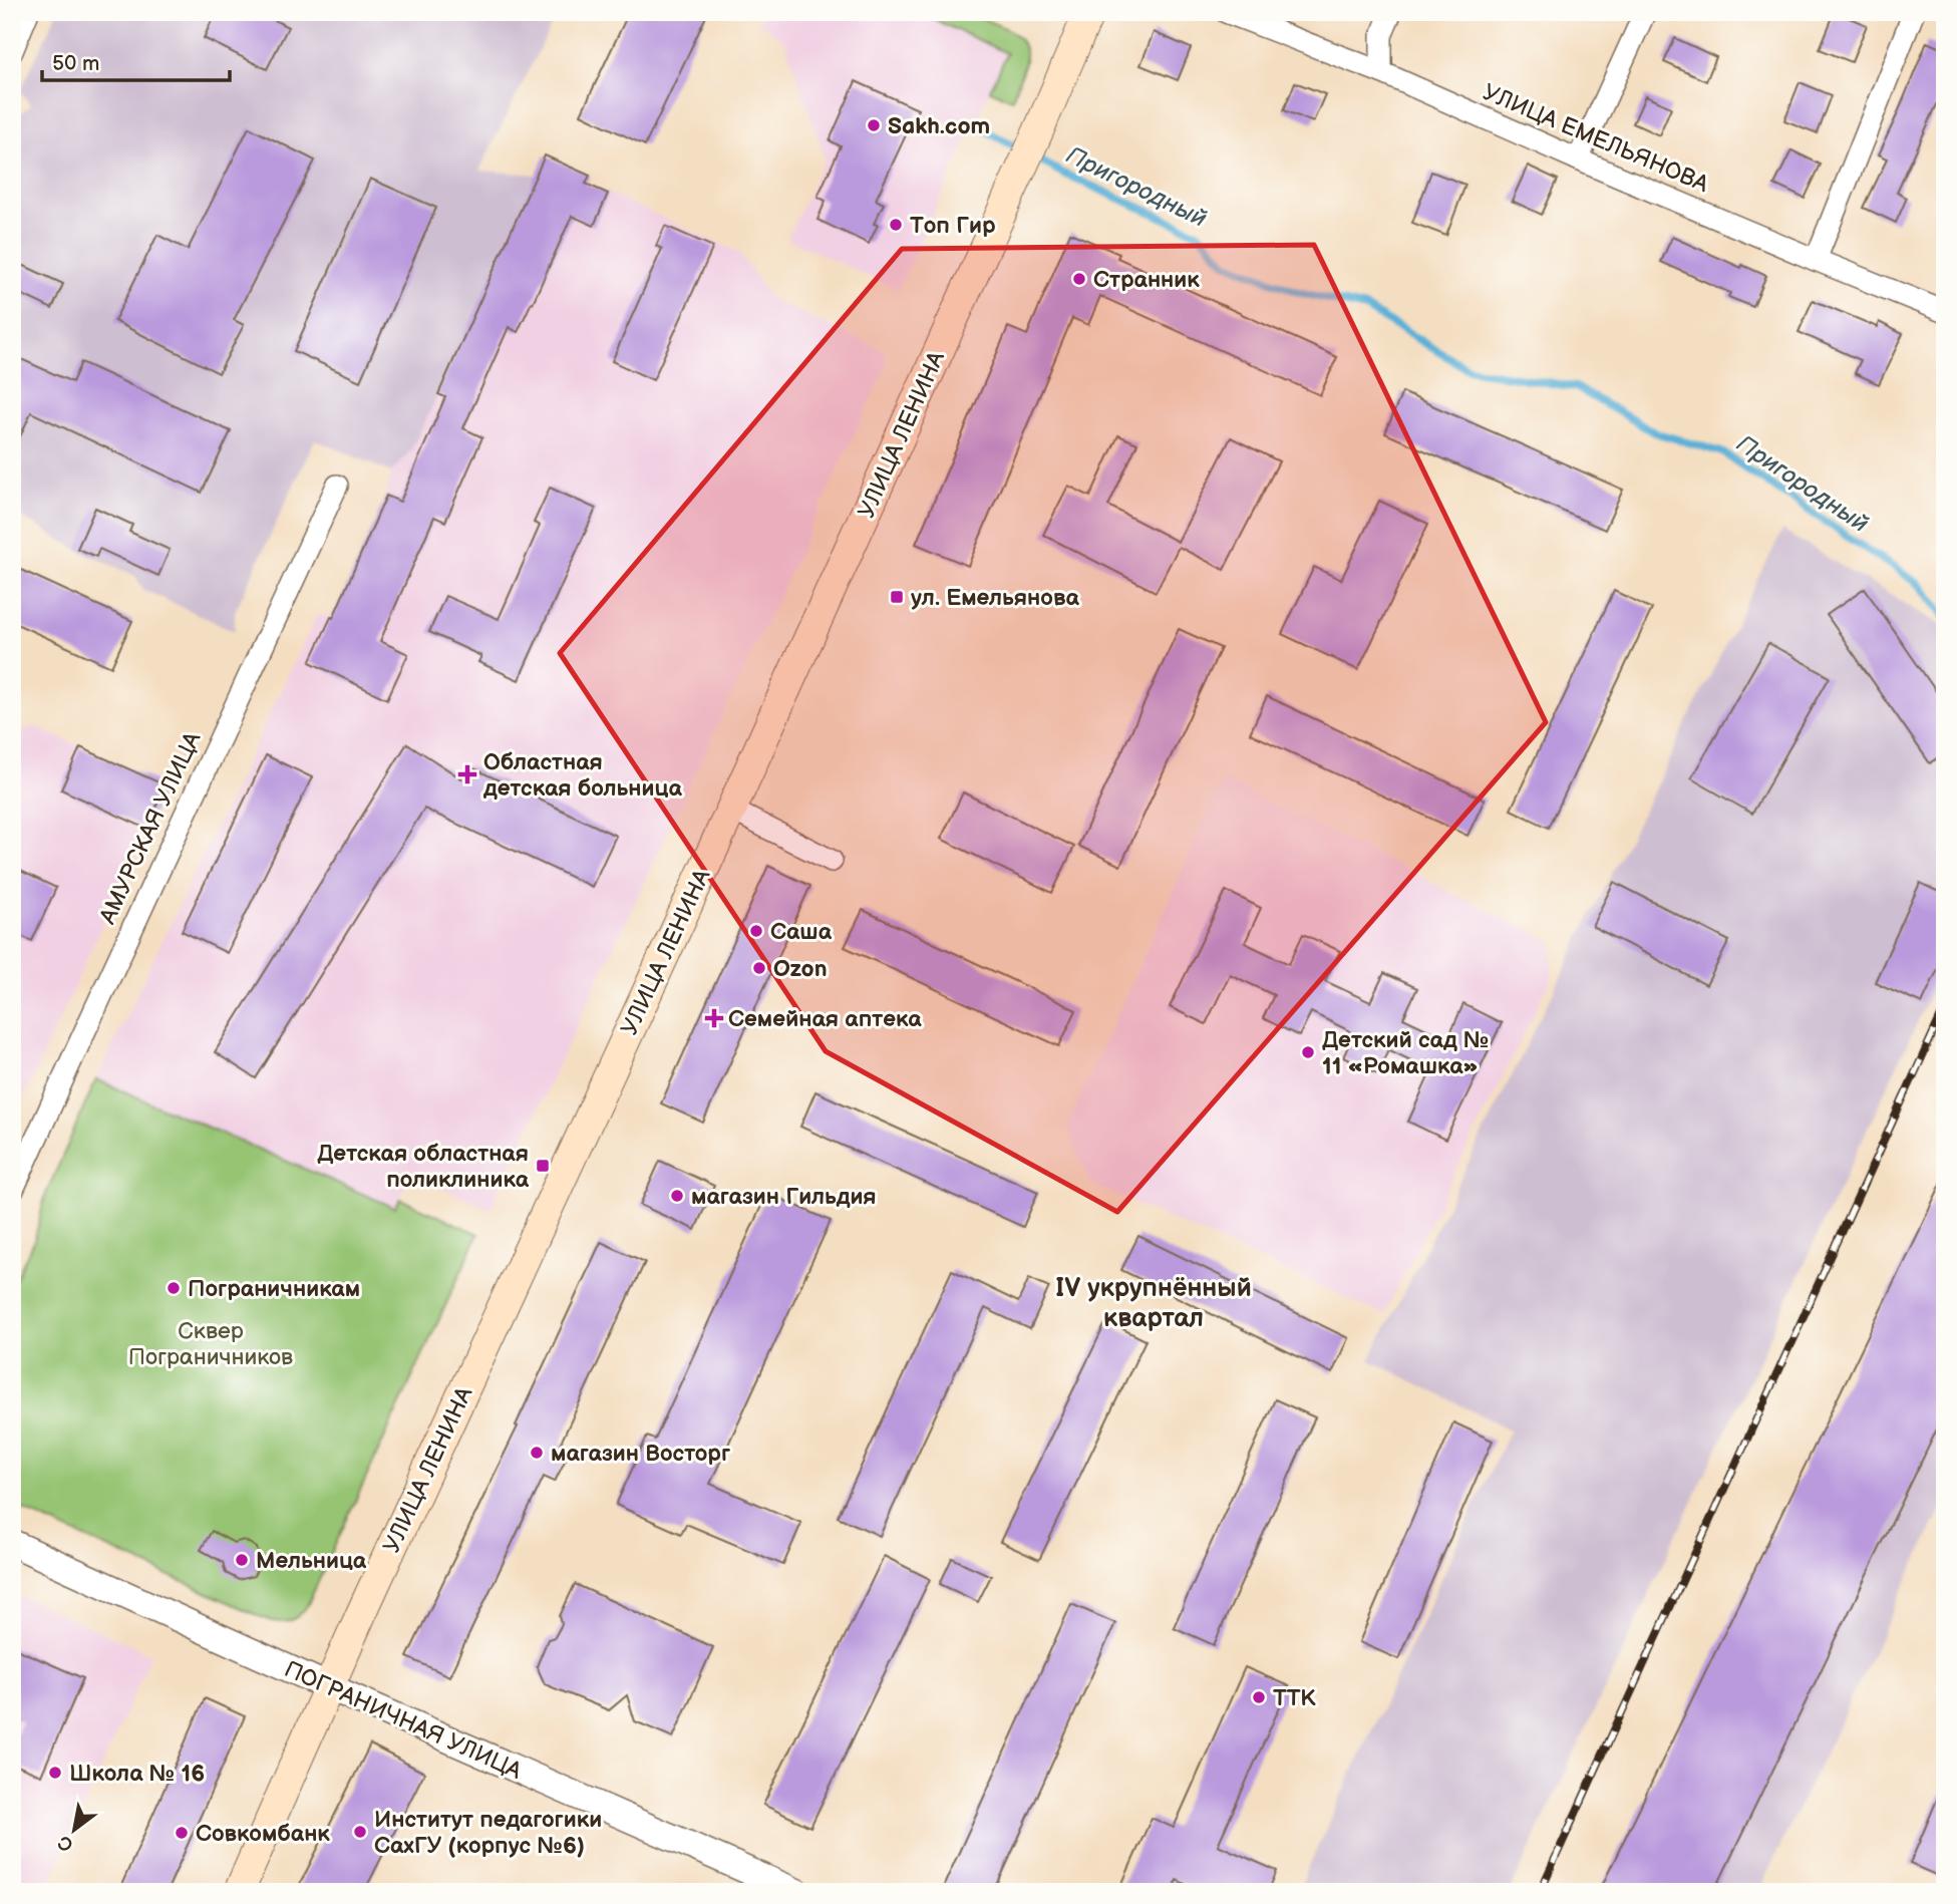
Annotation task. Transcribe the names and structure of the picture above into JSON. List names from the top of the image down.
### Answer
{
  "streets": {
    "main road": ["УЛИЦА ЛЕНИНА"],
    "street": ["УЛИЦА ЕМЕЛЬЯНОВА", "АМУРСКАЯ УЛИЦА", "ПОГРАНИЧНАЯ УЛИЦА"]
  },
  "crossings": [
    ["УЛИЦА ЛЕНИНА", "ПОГРАНИЧНАЯ УЛИЦА"]
  ],
  "districts": ["IV укрупнённый квартал"],
  "water": ["Пригородный"],
  "parks": ["Сквер Пограничников"],
  "places": {
    "other": [
      "Sakh.com",
      "Топ Гир",
      "Странник",
      "Саша",
      "Ozon",
      "Детский сад № 11 «Ромашка»",
      "магазин Гильдия",
      "Пограничникам",
      "магазин Восторг",
      "Мельница",
      "ТТК",
      "Школа № 16",
      "Институт педагогики СахГУ (корпус №6)",
      "Совкомбанк"
    ],
    "transit": ["ул. Емельянова", "Детская областная поликлиника"],
    "health": ["Областная детская больница", "Семейная аптека"]
  },
  "scale_bar": "50 m",
  "north": "bottom left"
}
